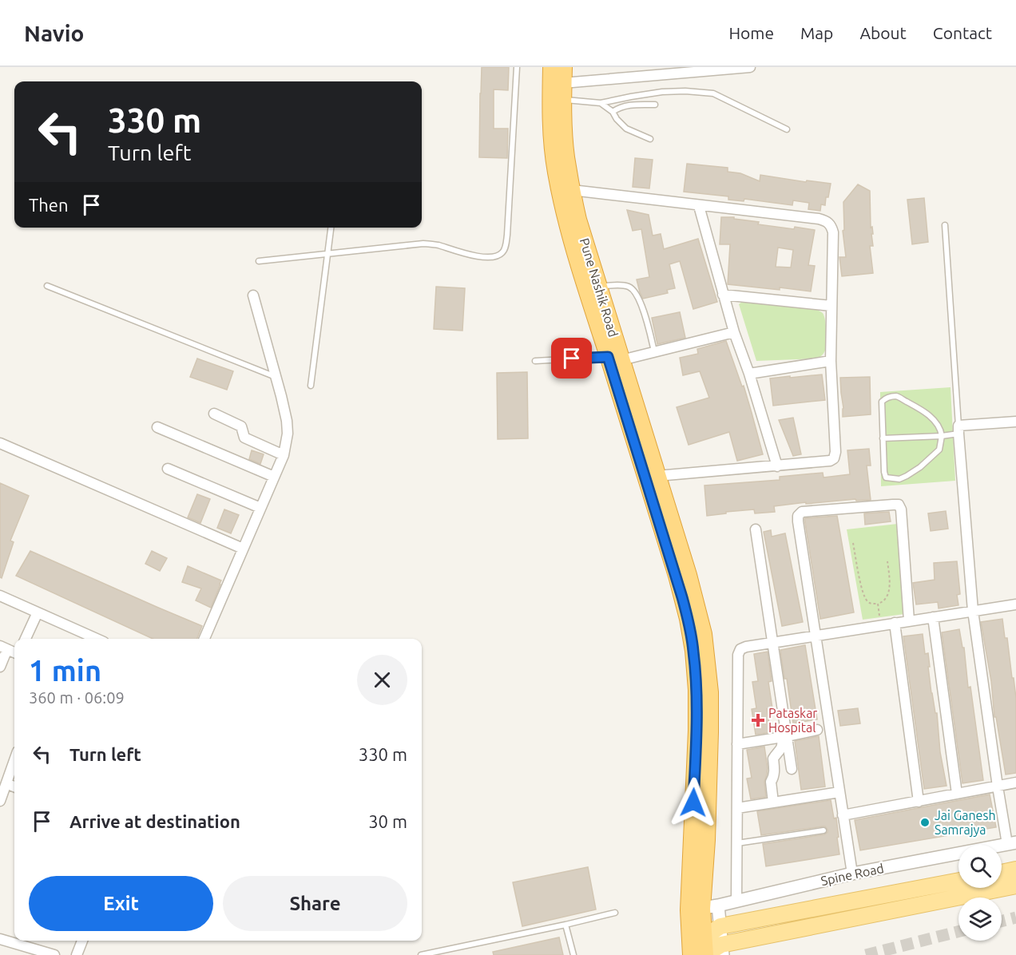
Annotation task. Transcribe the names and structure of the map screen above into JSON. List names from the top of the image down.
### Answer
{
  "streets": {
    "highway": ["Pune Nashik Road"],
    "main road": ["Spine Road"]
  },
  "crossings": [
    ["Pune Nashik Road", "Spine Road"]
  ],
  "places": {
    "health": ["Pataskar Hospital"],
    "other": ["Jai Ganesh Samrajya"]
  },
  "page": {
    "header": "Navio",
    "nav": [
      "Home",
      "Map",
      "About",
      "Contact"
    ],
    "turn": ["330 m", "Turn left"],
    "then": "Then",
    "heading": ["1 min", "360 m · 06:09"],
    "list": [
      {
        "name": "Turn left",
        "value": "330 m"
      },
      {
        "name": "Arrive at destination",
        "value": "30 m"
      }
    ],
    "buttons": ["Exit", "Share"]
  }
}
